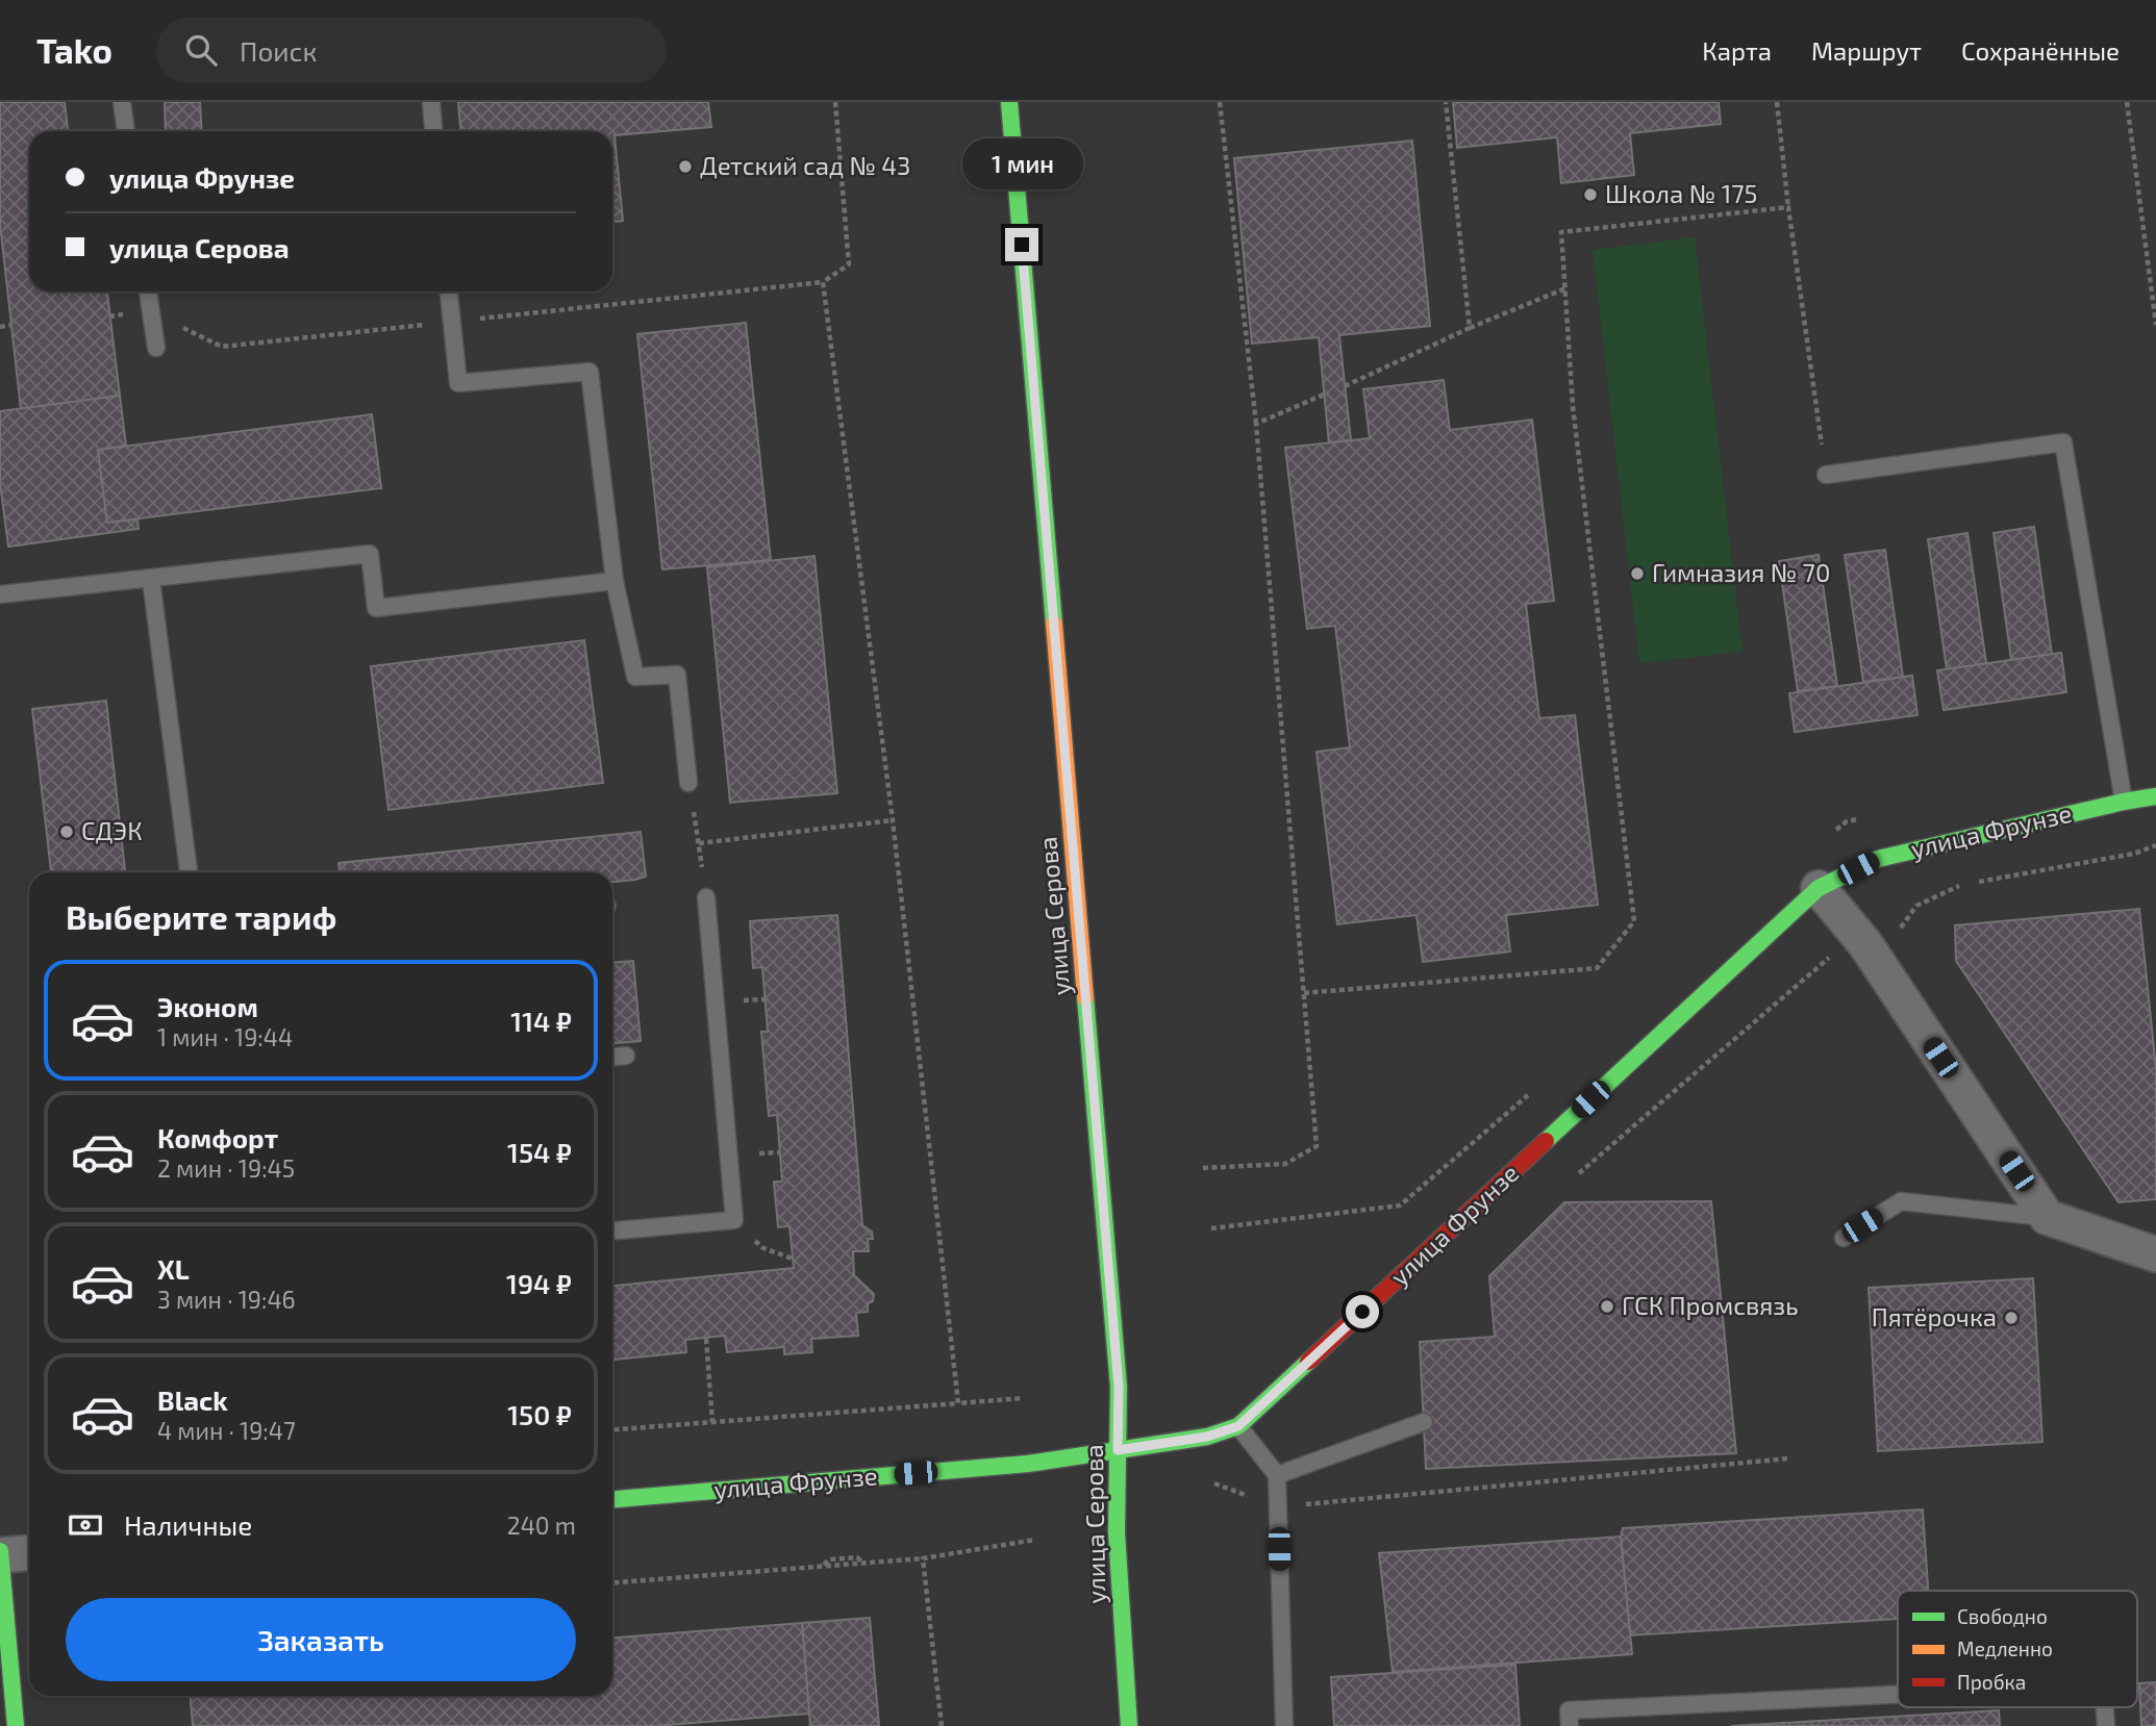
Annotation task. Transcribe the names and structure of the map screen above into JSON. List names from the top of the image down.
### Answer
{
  "streets": {
    "street": ["улица Фрунзе", "улица Серова"]
  },
  "crossings": [
    ["улица Фрунзе", "улица Серова"]
  ],
  "places": [
    "Детский сад № 43",
    "Школа № 175",
    "Гимназия № 70",
    "СДЭК",
    "ГСК Промсвязь",
    "Пятёрочка"
  ],
  "legend": ["Свободно", "Медленно", "Пробка"],
  "page": {
    "header": "Tako",
    "search": "Поиск",
    "nav": ["Карта", "Маршрут", "Сохранённые"],
    "banner": ["улица Фрунзе", "улица Серова"],
    "bubble": "1 мин",
    "heading": "Выберите тариф",
    "list": [
      {
        "name": "Эконом",
        "note": "1 мин · 19:44",
        "value": "114 ₽"
      },
      {
        "name": "Комфорт",
        "note": "2 мин · 19:45",
        "value": "154 ₽"
      },
      {
        "name": "XL",
        "note": "3 мин · 19:46",
        "value": "194 ₽"
      },
      {
        "name": "Black",
        "note": "4 мин · 19:47",
        "value": "150 ₽"
      }
    ],
    "pay": ["Наличные", "240 m"],
    "buttons": "Заказать"
  }
}
